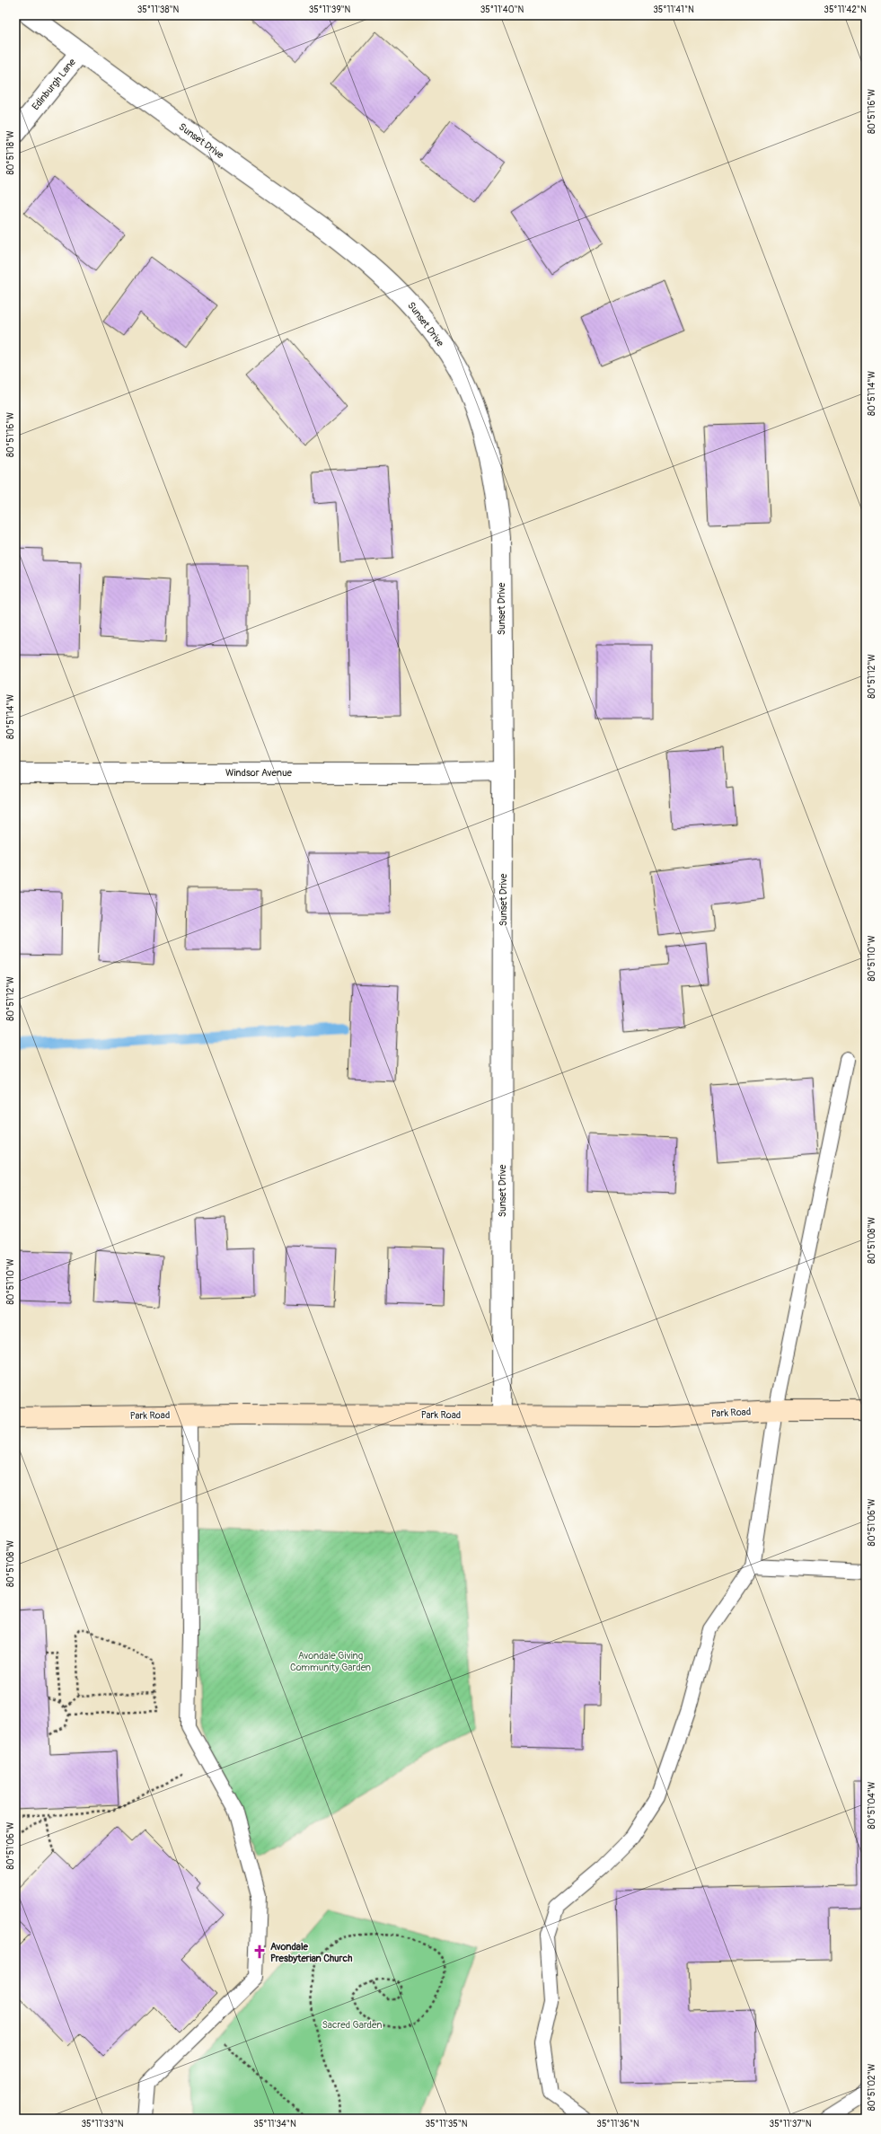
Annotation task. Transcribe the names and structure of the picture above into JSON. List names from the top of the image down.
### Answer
{
  "streets": {
    "main road": ["Park Road"],
    "street": ["Edinburgh Lane", "Sunset Drive", "Windsor Avenue"]
  },
  "crossings": [
    ["Edinburgh Lane", "Sunset Drive"],
    ["Sunset Drive", "Windsor Avenue"],
    ["Sunset Drive", "Park Road"]
  ],
  "parks": ["Avondale Giving Community Garden", "Sacred Garden"],
  "places": {
    "church": ["Avondale Presbyterian Church"]
  },
  "coordinates": [
    "35°11'38\"N",
    "35°11'39\"N",
    "35°11'40\"N",
    "35°11'41\"N",
    "35°11'42\"N",
    "80°51'16\"W",
    "80°51'18\"W",
    "80°51'14\"W",
    "80°51'12\"W",
    "80°51'10\"W",
    "80°51'08\"W",
    "80°51'06\"W",
    "80°51'04\"W",
    "80°51'02\"W",
    "35°11'33\"N",
    "35°11'34\"N",
    "35°11'35\"N",
    "35°11'36\"N",
    "35°11'37\"N"
  ]
}
